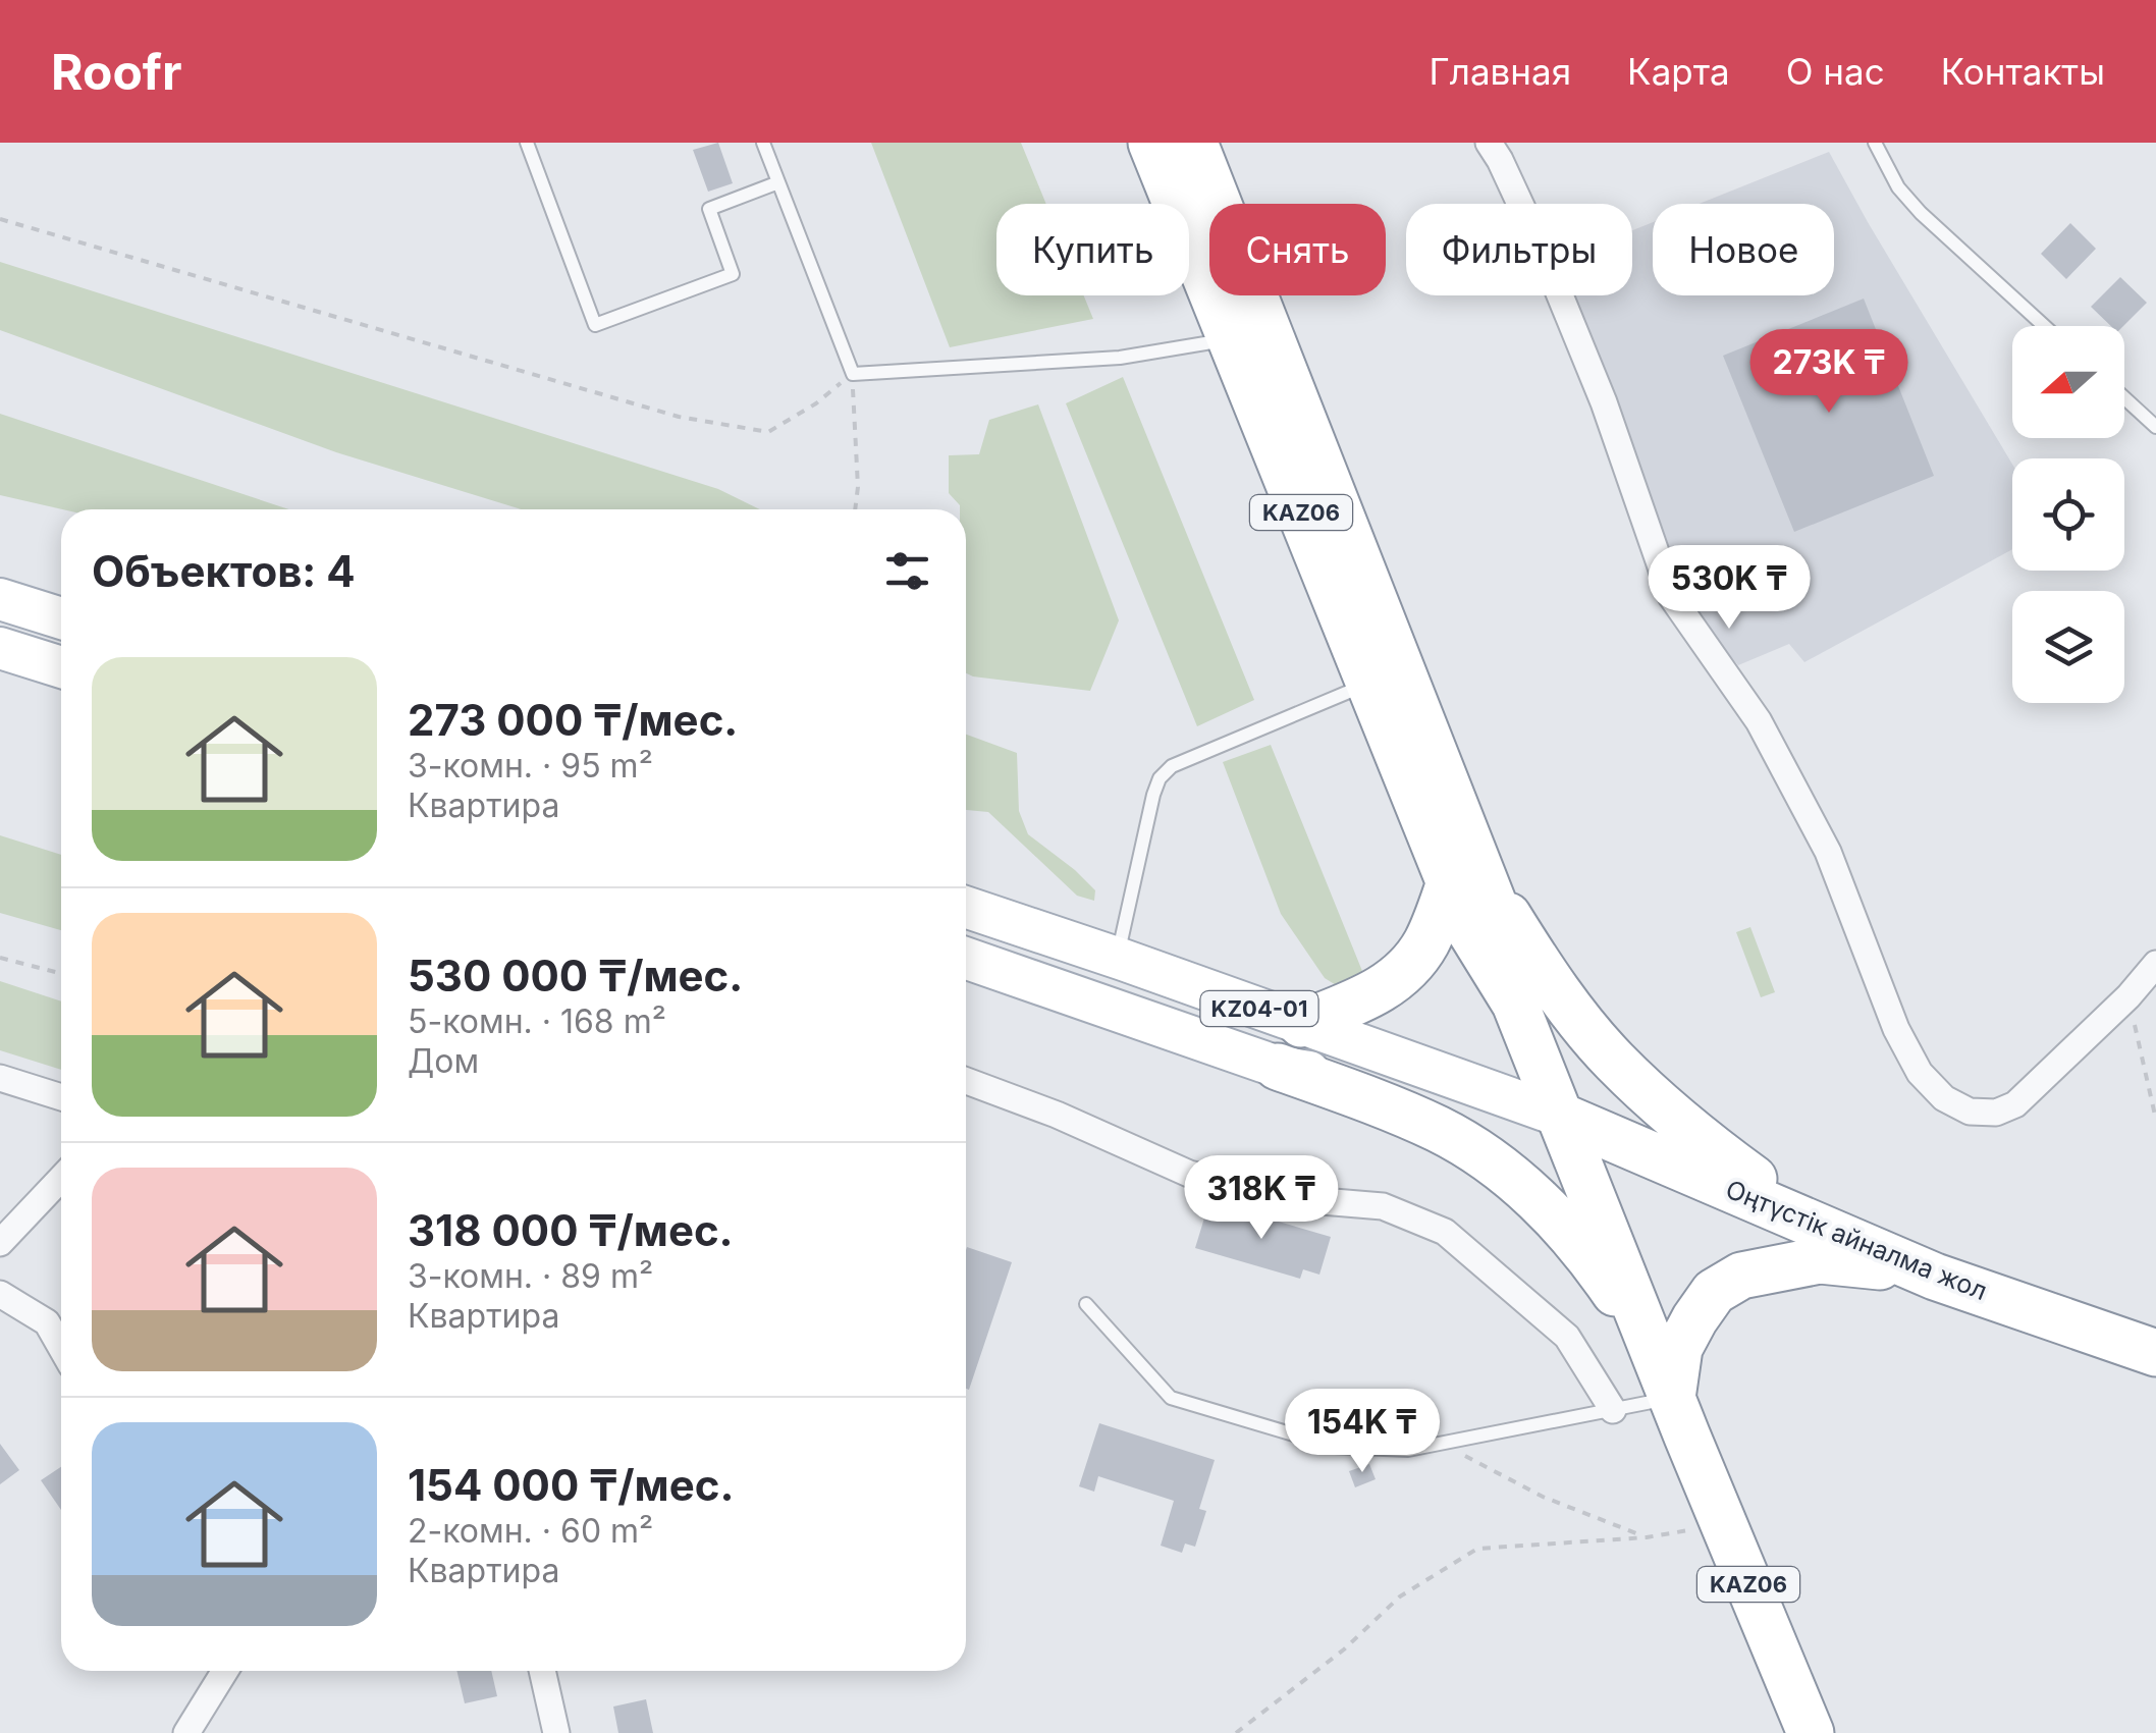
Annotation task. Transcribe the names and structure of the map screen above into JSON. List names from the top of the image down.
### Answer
{
  "streets": {
    "highway": ["KАZ06", "KZ04-01", "Оңтүстік айналма жол"]
  },
  "crossings": [
    ["KАZ06", "KZ04-01"],
    ["KАZ06", "Оңтүстік айналма жол"],
    ["KZ04-01", "Оңтүстік айналма жол"]
  ],
  "north": "left",
  "page": {
    "header": "Roofr",
    "nav": [
      "Главная",
      "Карта",
      "О нас",
      "Контакты"
    ],
    "chip": [
      "Купить",
      "Снять",
      "Фильтры",
      "Новое"
    ],
    "price": [
      "273K ₸",
      "530K ₸",
      "318K ₸",
      "154K ₸"
    ],
    "heading": "Объектов: 4",
    "list": [
      {
        "name": "273 000 ₸/мес.",
        "note": "3-комн. · 95 m² · Квартира"
      },
      {
        "name": "530 000 ₸/мес.",
        "note": "5-комн. · 168 m² · Дом"
      },
      {
        "name": "318 000 ₸/мес.",
        "note": "3-комн. · 89 m² · Квартира"
      },
      {
        "name": "154 000 ₸/мес.",
        "note": "2-комн. · 60 m² · Квартира"
      }
    ]
  }
}
